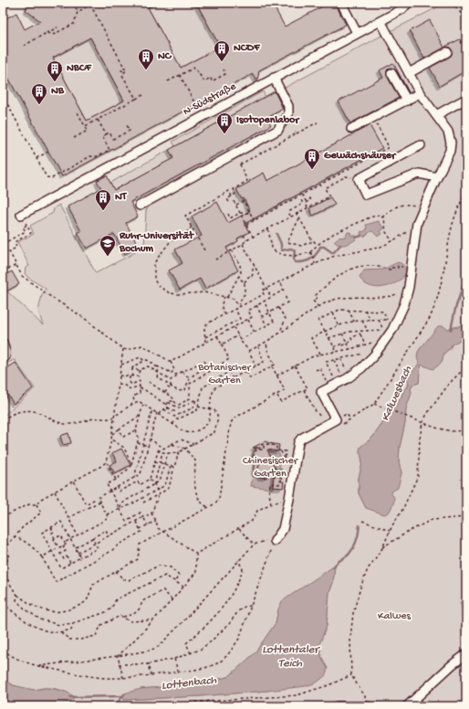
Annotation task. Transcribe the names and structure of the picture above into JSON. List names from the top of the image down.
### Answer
{
  "streets": {
    "street": ["N-Südstraße"]
  },
  "water": ["Kalwesbach", "Lottentaler Teich", "Lottenbach"],
  "parks": ["Botanischer Garten", "Chinesischer Garten", "Kalwes"],
  "places": {
    "building": [
      "NCDF",
      "NC",
      "NBCF",
      "NB",
      "Isotopenlabor",
      "Gewächshäuser",
      "NT"
    ],
    "school or university": ["Ruhr-Universität Bochum"]
  }
}
